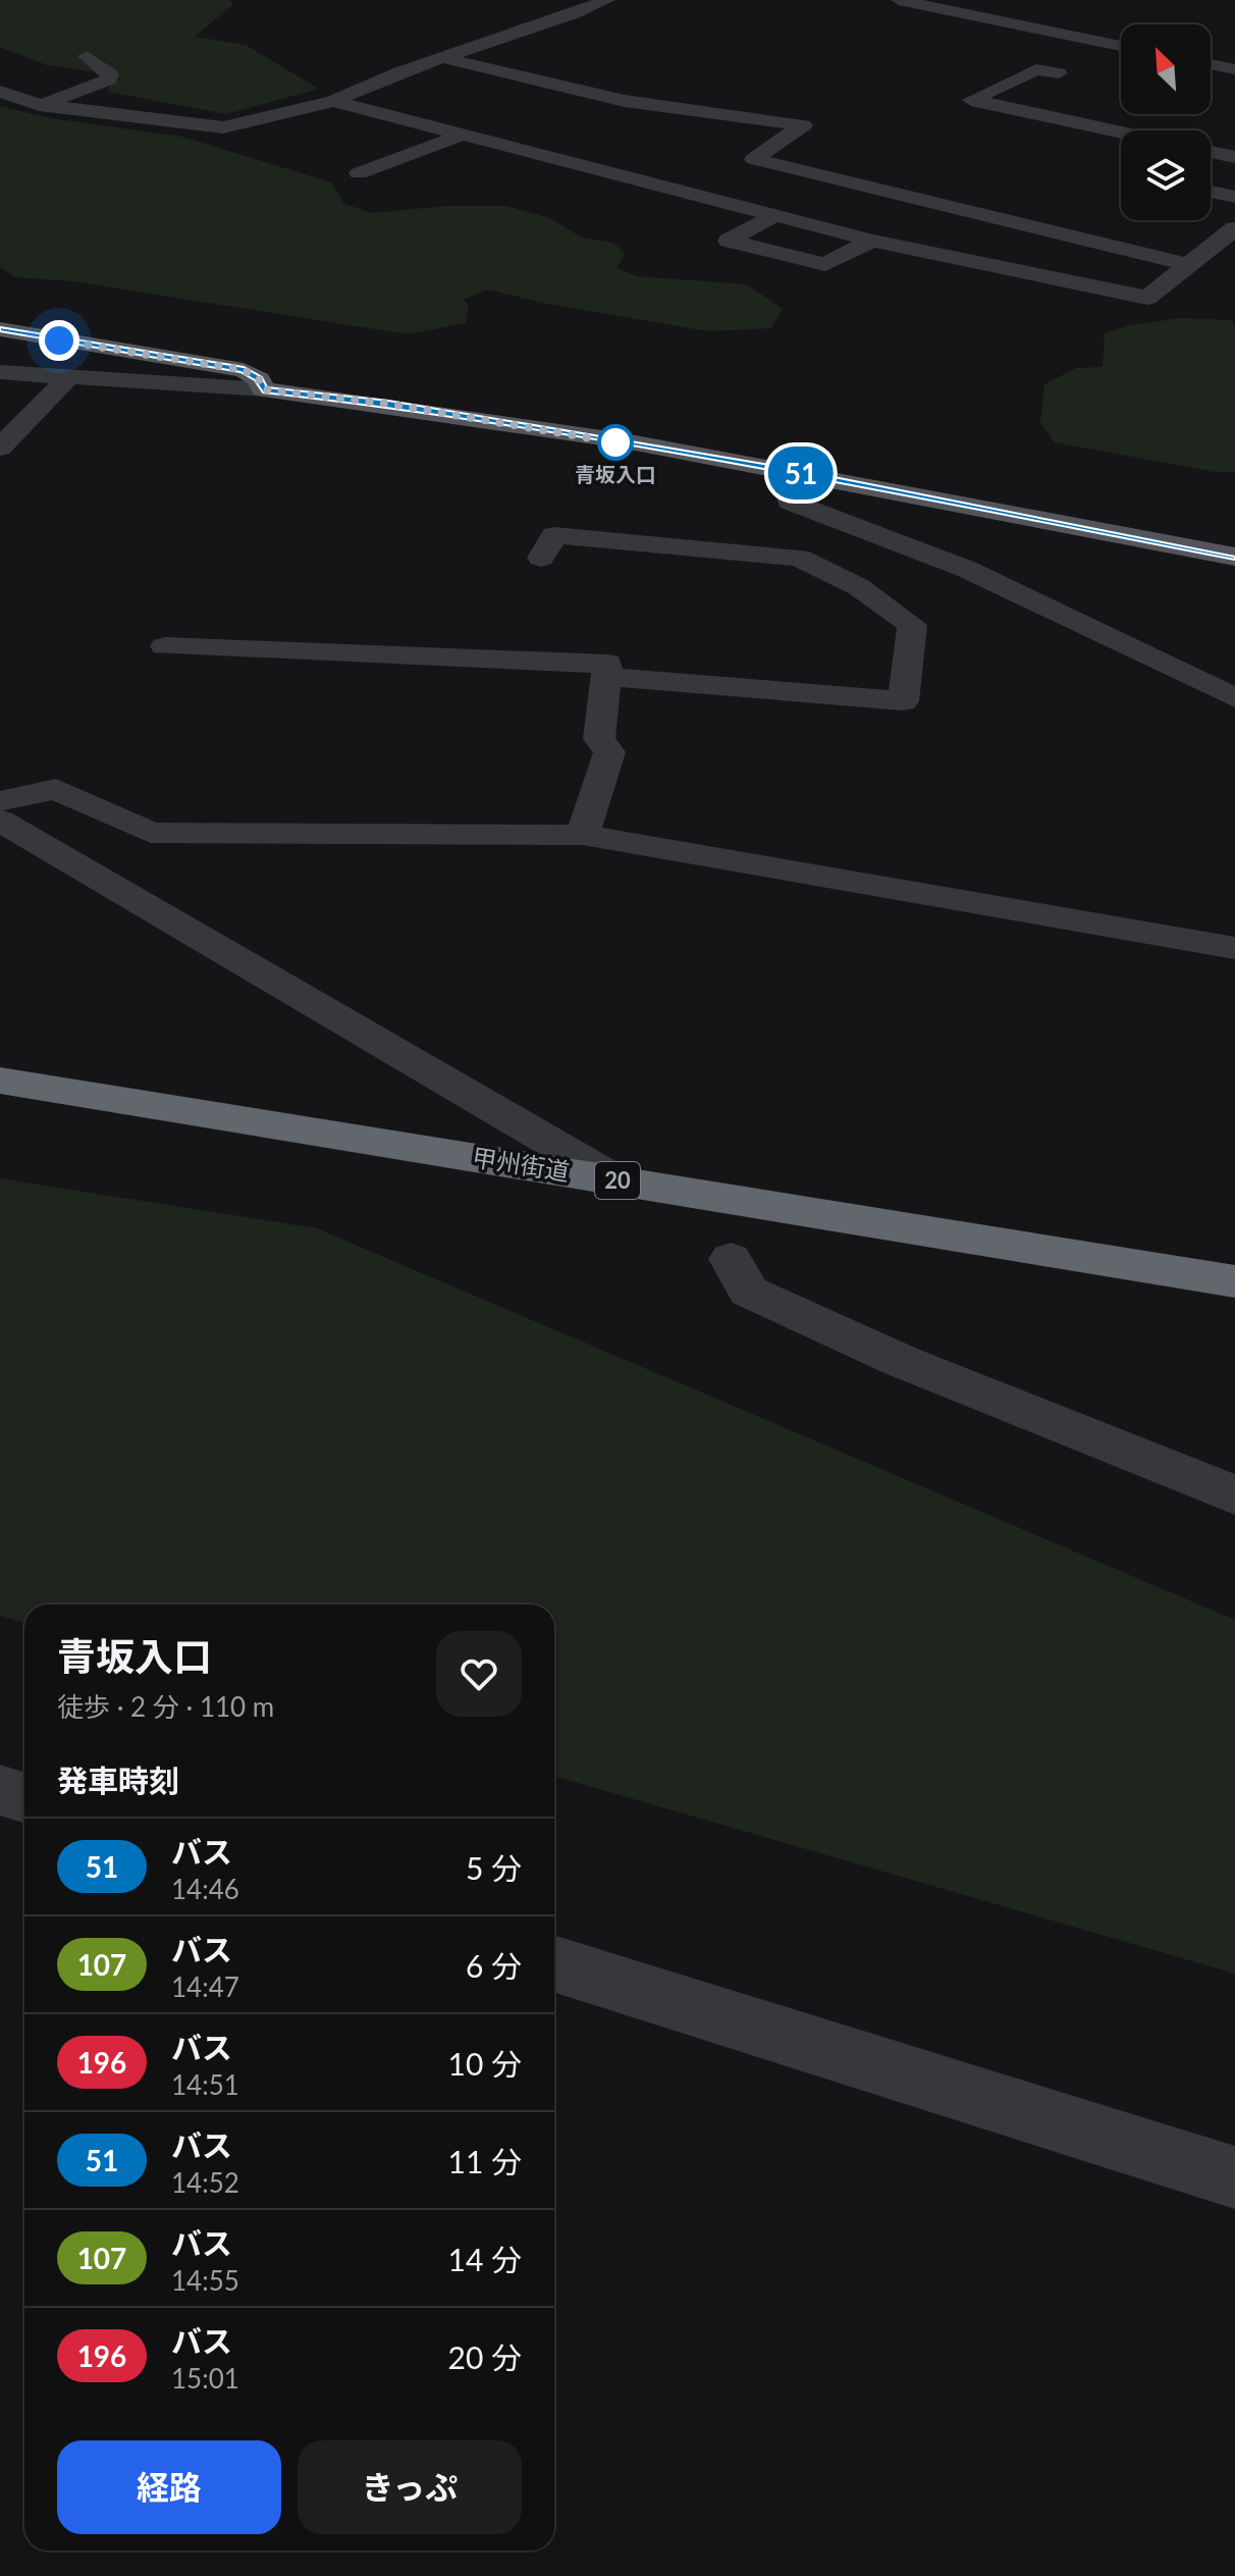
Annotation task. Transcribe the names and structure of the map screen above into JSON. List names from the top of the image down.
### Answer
{
  "streets": {
    "highway": ["甲州街道", "20"]
  },
  "places": ["青坂入口"],
  "lines": ["bus line 51"],
  "north": "top left",
  "page": {
    "on_map": "51",
    "heading": [
      ["青坂入口", "徒歩 · 2 分 · 110 m"],
      "発車時刻"
    ],
    "list": [
      {
        "mark": "51",
        "name": "バス",
        "note": "14:46",
        "value": "5 分"
      },
      {
        "mark": "107",
        "name": "バス",
        "note": "14:47",
        "value": "6 分"
      },
      {
        "mark": "196",
        "name": "バス",
        "note": "14:51",
        "value": "10 分"
      },
      {
        "mark": "51",
        "name": "バス",
        "note": "14:52",
        "value": "11 分"
      },
      {
        "mark": "107",
        "name": "バス",
        "note": "14:55",
        "value": "14 分"
      },
      {
        "mark": "196",
        "name": "バス",
        "note": "15:01",
        "value": "20 分"
      }
    ],
    "buttons": ["経路", "きっぷ"]
  }
}
